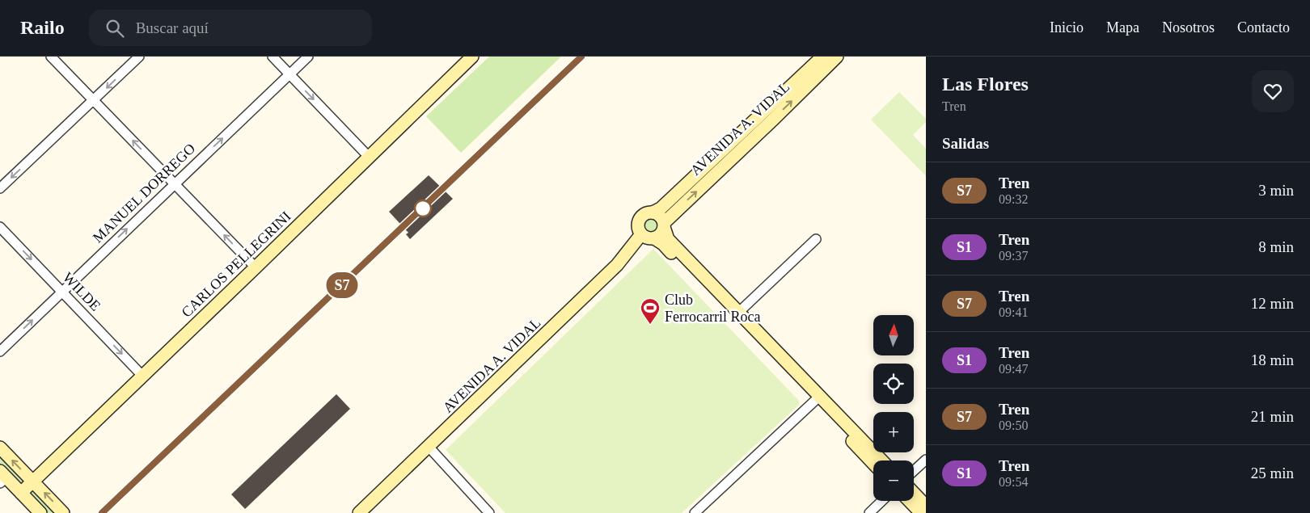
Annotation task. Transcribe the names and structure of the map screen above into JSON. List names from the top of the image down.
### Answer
{
  "streets": {
    "street": [
      "AVENIDA A. VIDAL",
      "MANUEL DORREGO",
      "CARLOS PELLEGRINI",
      "WILDE"
    ]
  },
  "crossings": [
    ["MANUEL DORREGO", "WILDE"],
    ["CARLOS PELLEGRINI", "WILDE"]
  ],
  "one_way": ["MANUEL DORREGO", "WILDE"],
  "places": {
    "sports": ["Club Ferrocarril Roca"]
  },
  "north": "top",
  "page": {
    "header": "Railo",
    "search": "Buscar aquí",
    "nav": [
      "Inicio",
      "Mapa",
      "Nosotros",
      "Contacto"
    ],
    "on_map": "S7",
    "heading": [
      ["Las Flores", "Tren"],
      "Salidas"
    ],
    "list": [
      {
        "mark": "S7",
        "name": "Tren",
        "note": "09:32",
        "value": "3 min"
      },
      {
        "mark": "S1",
        "name": "Tren",
        "note": "09:37",
        "value": "8 min"
      },
      {
        "mark": "S7",
        "name": "Tren",
        "note": "09:41",
        "value": "12 min"
      },
      {
        "mark": "S1",
        "name": "Tren",
        "note": "09:47",
        "value": "18 min"
      },
      {
        "mark": "S7",
        "name": "Tren",
        "note": "09:50",
        "value": "21 min"
      },
      {
        "mark": "S1",
        "name": "Tren",
        "note": "09:54",
        "value": "25 min"
      }
    ],
    "map_buttons": ["+", "−"]
  }
}
